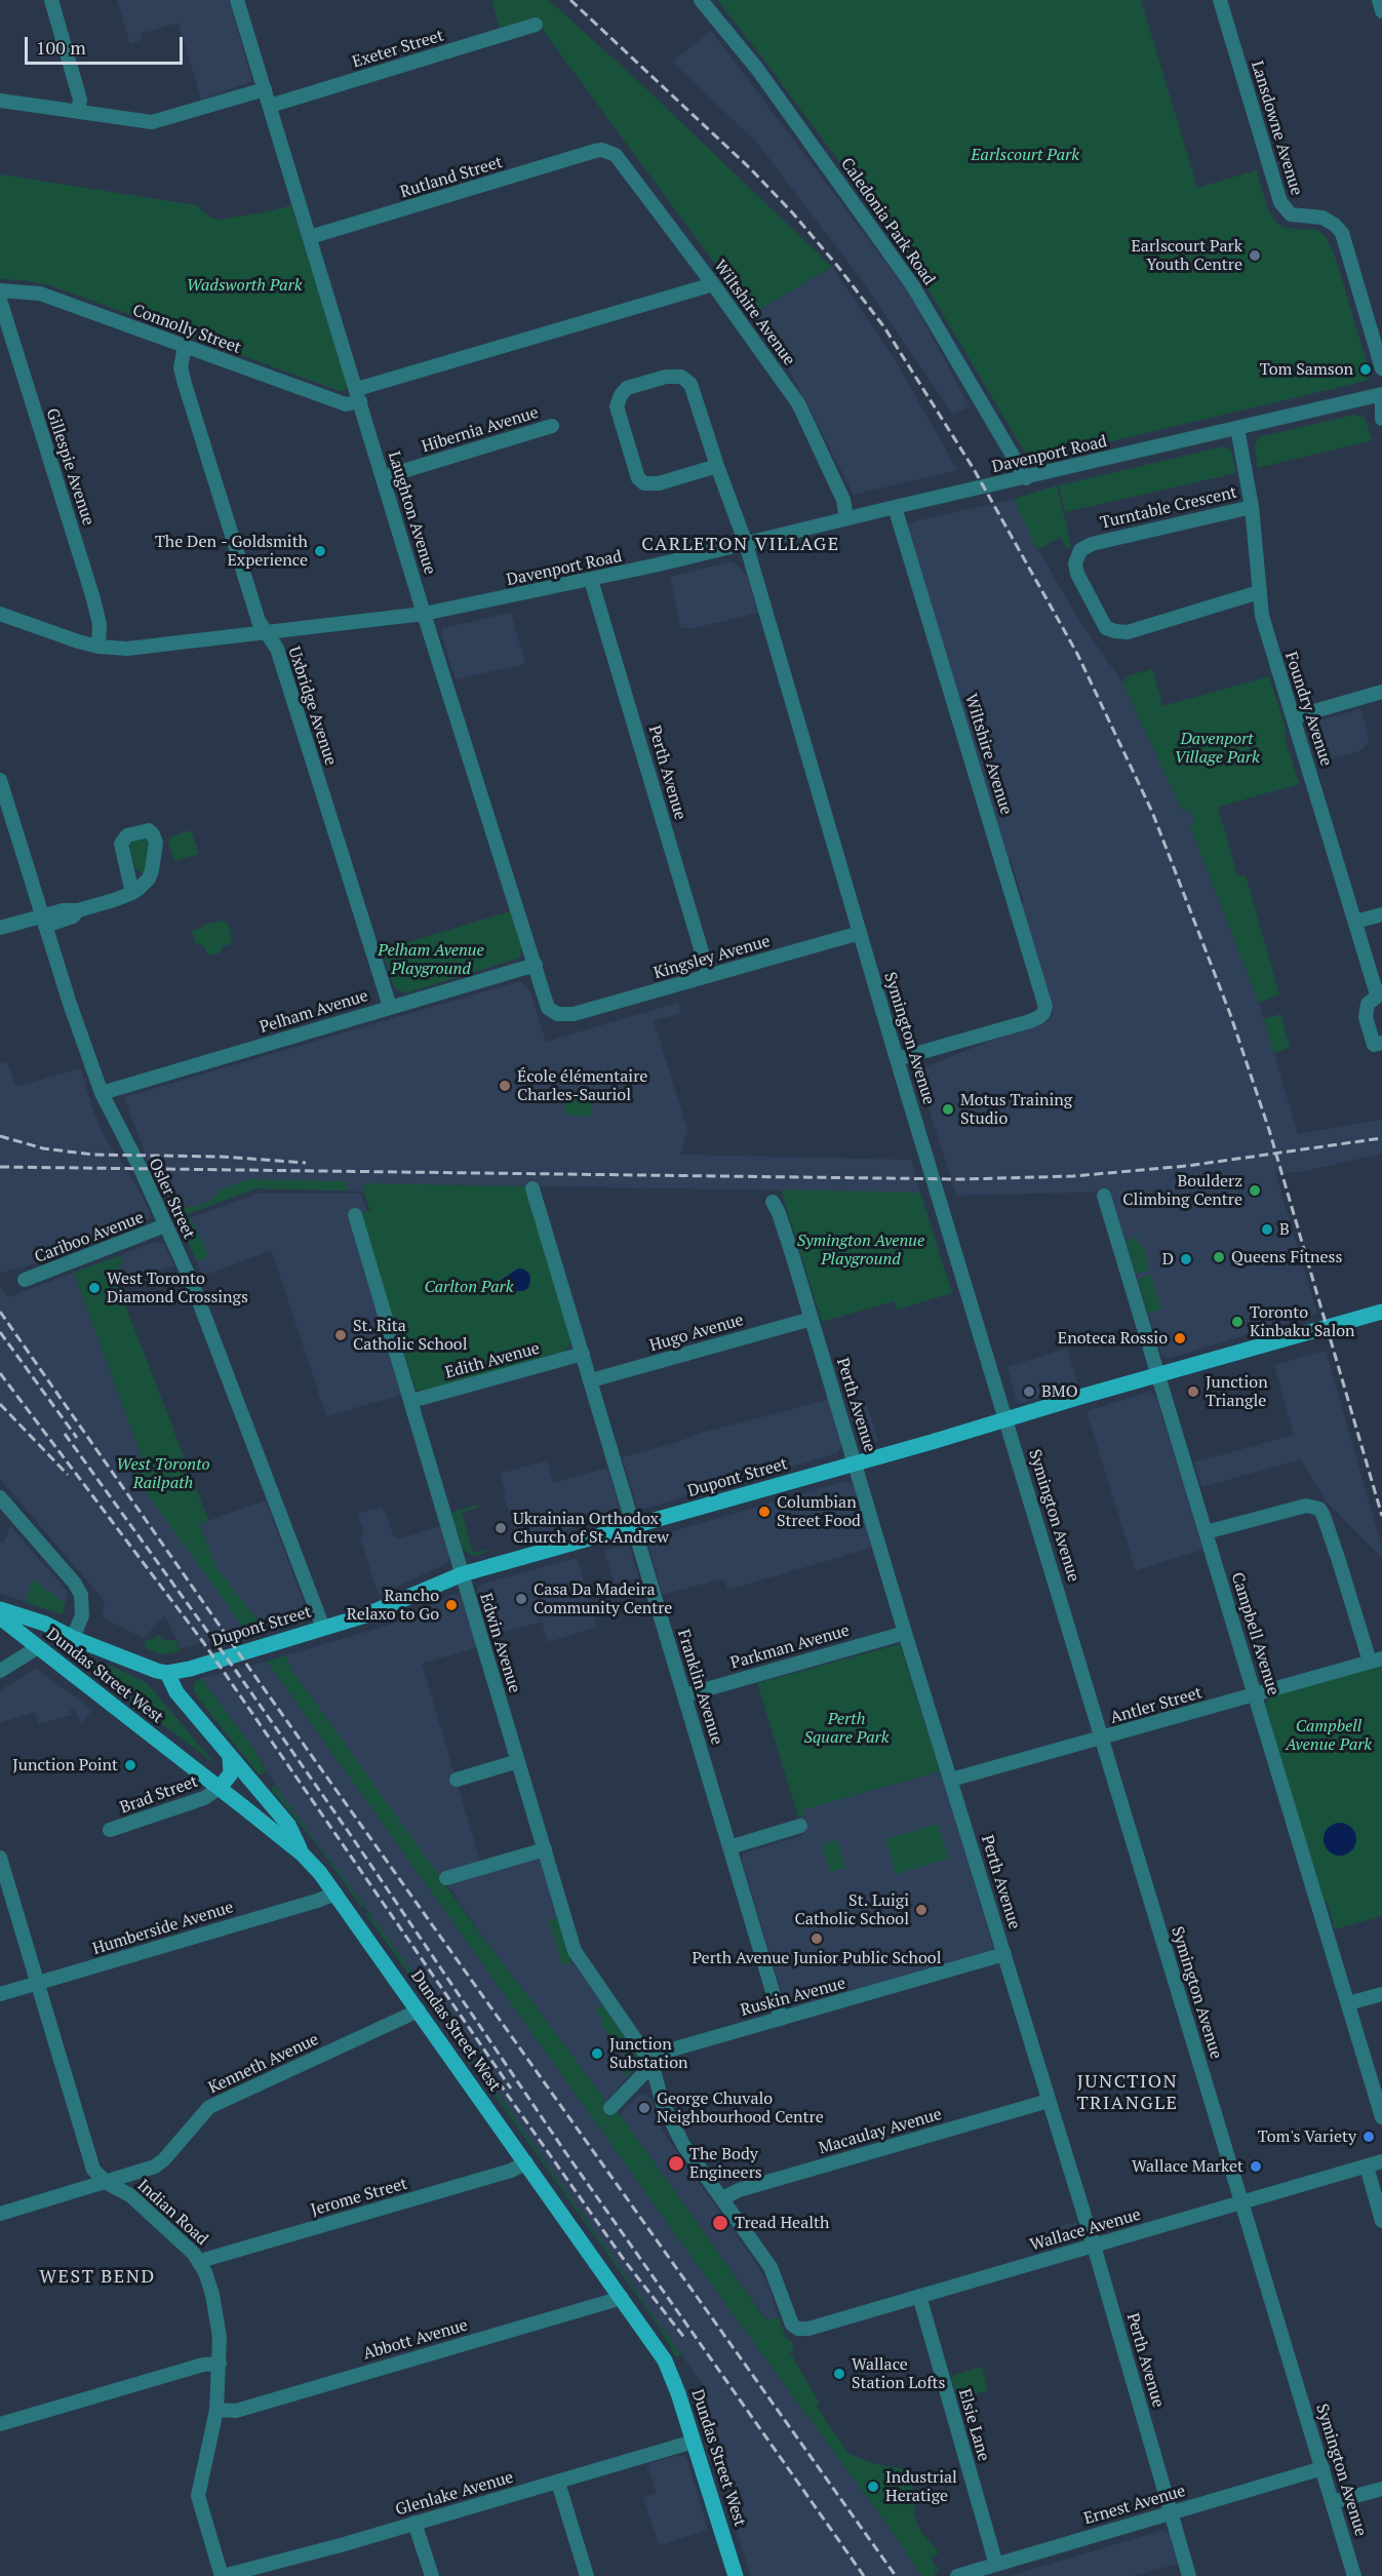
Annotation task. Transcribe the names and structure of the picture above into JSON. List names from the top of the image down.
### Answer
{
  "streets": {
    "main road": ["Dupont Street", "Dundas Street West"],
    "street": [
      "Exeter Street",
      "Lansdowne Avenue",
      "Rutland Street",
      "Caledonia Park Road",
      "Wiltshire Avenue",
      "Connolly Street",
      "Hibernia Avenue",
      "Davenport Road",
      "Gillespie Avenue",
      "Turntable Crescent",
      "Laughton Avenue",
      "Uxbridge Avenue",
      "Foundry Avenue",
      "Perth Avenue",
      "Kingsley Avenue",
      "Pelham Avenue",
      "Symington Avenue",
      "Osler Street",
      "Cariboo Avenue",
      "Hugo Avenue",
      "Edith Avenue",
      "Campbell Avenue",
      "Edwin Avenue",
      "Parkman Avenue",
      "Franklin Avenue",
      "Antler Street",
      "Brad Street",
      "Humberside Avenue",
      "Ruskin Avenue",
      "Kenneth Avenue",
      "Macaulay Avenue",
      "Jerome Street",
      "Indian Road",
      "Wallace Avenue",
      "Abbott Avenue",
      "Elsie Lane",
      "Glenlake Avenue",
      "Ernest Avenue"
    ]
  },
  "crossings": [
    ["Exeter Street", "Laughton Avenue"],
    ["Rutland Street", "Wiltshire Avenue"],
    ["Rutland Street", "Laughton Avenue"],
    ["Caledonia Park Road", "Davenport Road"],
    ["Wiltshire Avenue", "Connolly Street"],
    ["Wiltshire Avenue", "Davenport Road"],
    ["Wiltshire Avenue", "Symington Avenue"],
    ["Connolly Street", "Laughton Avenue"],
    ["Connolly Street", "Uxbridge Avenue"],
    ["Hibernia Avenue", "Laughton Avenue"],
    ["Davenport Road", "Gillespie Avenue"],
    ["Davenport Road", "Laughton Avenue"],
    ["Davenport Road", "Uxbridge Avenue"],
    ["Davenport Road", "Foundry Avenue"],
    ["Davenport Road", "Perth Avenue"],
    ["Davenport Road", "Symington Avenue"],
    ["Turntable Crescent", "Foundry Avenue"],
    ["Laughton Avenue", "Kingsley Avenue"],
    ["Laughton Avenue", "Pelham Avenue"],
    ["Uxbridge Avenue", "Pelham Avenue"],
    ["Perth Avenue", "Kingsley Avenue"],
    ["Perth Avenue", "Hugo Avenue"],
    ["Perth Avenue", "Dupont Street"],
    ["Perth Avenue", "Parkman Avenue"],
    ["Perth Avenue", "Antler Street"],
    ["Perth Avenue", "Ruskin Avenue"],
    ["Perth Avenue", "Macaulay Avenue"],
    ["Perth Avenue", "Wallace Avenue"],
    ["Perth Avenue", "Ernest Avenue"],
    ["Kingsley Avenue", "Symington Avenue"],
    ["Pelham Avenue", "Osler Street"],
    ["Symington Avenue", "Dupont Street"],
    ["Symington Avenue", "Antler Street"],
    ["Symington Avenue", "Wallace Avenue"],
    ["Symington Avenue", "Ernest Avenue"],
    ["Osler Street", "Cariboo Avenue"],
    ["Osler Street", "Dupont Street"],
    ["Hugo Avenue", "Franklin Avenue"],
    ["Edith Avenue", "Edwin Avenue"],
    ["Edith Avenue", "Franklin Avenue"],
    ["Dupont Street", "Campbell Avenue"],
    ["Dupont Street", "Edwin Avenue"],
    ["Dupont Street", "Franklin Avenue"],
    ["Campbell Avenue", "Antler Street"],
    ["Edwin Avenue", "Ruskin Avenue"],
    ["Edwin Avenue", "Macaulay Avenue"],
    ["Edwin Avenue", "Wallace Avenue"],
    ["Parkman Avenue", "Franklin Avenue"],
    ["Dundas Street West", "Brad Street"],
    ["Dundas Street West", "Humberside Avenue"],
    ["Dundas Street West", "Kenneth Avenue"],
    ["Dundas Street West", "Jerome Street"],
    ["Dundas Street West", "Abbott Avenue"],
    ["Dundas Street West", "Glenlake Avenue"],
    ["Franklin Avenue", "Ruskin Avenue"],
    ["Humberside Avenue", "Indian Road"],
    ["Kenneth Avenue", "Indian Road"],
    ["Jerome Street", "Indian Road"],
    ["Indian Road", "Abbott Avenue"],
    ["Indian Road", "Glenlake Avenue"],
    ["Wallace Avenue", "Elsie Lane"],
    ["Elsie Lane", "Ernest Avenue"]
  ],
  "districts": ["CARLETON VILLAGE", "JUNCTION TRIANGLE", "WEST BEND"],
  "parks": [
    "Earlscourt Park",
    "Wadsworth Park",
    "Davenport Village Park",
    "Pelham Avenue Playground",
    "Symington Avenue Playground",
    "Carlton Park",
    "West Toronto Railpath",
    "Perth Square Park",
    "Campbell Avenue Park"
  ],
  "places": [
    "Earlscourt Park Youth Centre",
    "Tom Samson",
    "The Den - Goldsmith Experience",
    "École élémentaire Charles-Sauriol",
    "Motus Training Studio",
    "Boulderz Climbing Centre",
    "B",
    "Queens Fitness",
    "D",
    "West Toronto Diamond Crossings",
    "Toronto Kinbaku Salon",
    "St. Rita Catholic School",
    "Enoteca Rossio",
    "BMO",
    "Junction Triangle",
    "Columbian Street Food",
    "Ukrainian Orthodox Church of St. Andrew",
    "Casa Da Madeira Community Centre",
    "Rancho Relaxo to Go",
    "Junction Point",
    "St. Luigi Catholic School",
    "Perth Avenue Junior Public School",
    "Junction Substation",
    "George Chuvalo Neighbourhood Centre",
    "Tom's Variety",
    "The Body Engineers",
    "Wallace Market",
    "Tread Health",
    "Wallace Station Lofts",
    "Industrial Heratige"
  ],
  "scale_bar": "100 m"
}
